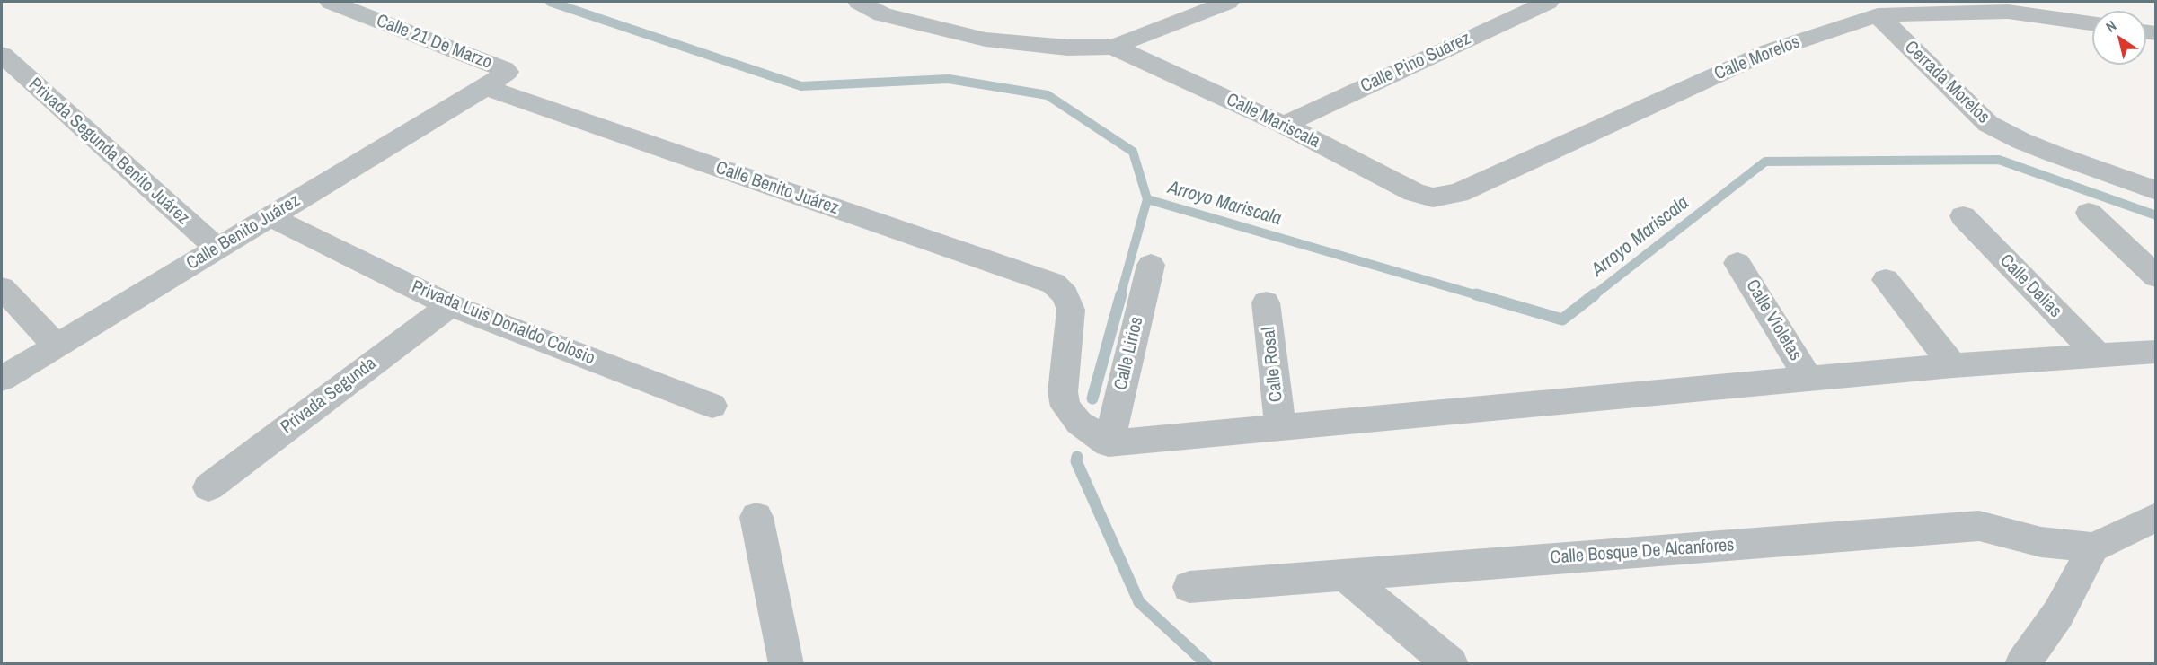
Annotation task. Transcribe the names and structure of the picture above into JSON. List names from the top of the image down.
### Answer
{
  "streets": {
    "street": [
      "Calle 21 De Marzo",
      "Calle Morelos",
      "Calle Pino Suárez",
      "Cerrada Morelos",
      "Calle Mariscala",
      "Privada Segunda Benito Juárez",
      "Calle Benito Juárez",
      "Calle Dalias",
      "Calle Violetas",
      "Privada Luis Donaldo Colosio",
      "Calle Lirios",
      "Calle Rosal",
      "Privada Segunda",
      "Calle Bosque De Alcanfores"
    ]
  },
  "crossings": [
    ["Calle 21 De Marzo", "Calle Benito Juárez"],
    ["Calle Morelos", "Cerrada Morelos"],
    ["Calle Morelos", "Calle Mariscala"],
    ["Calle Pino Suárez", "Calle Mariscala"],
    ["Privada Segunda Benito Juárez", "Calle Benito Juárez"],
    ["Calle Benito Juárez", "Privada Luis Donaldo Colosio"],
    ["Calle Benito Juárez", "Calle Lirios"],
    ["Privada Luis Donaldo Colosio", "Privada Segunda"]
  ],
  "water": ["Arroyo Mariscala"],
  "north": "top left"
}
